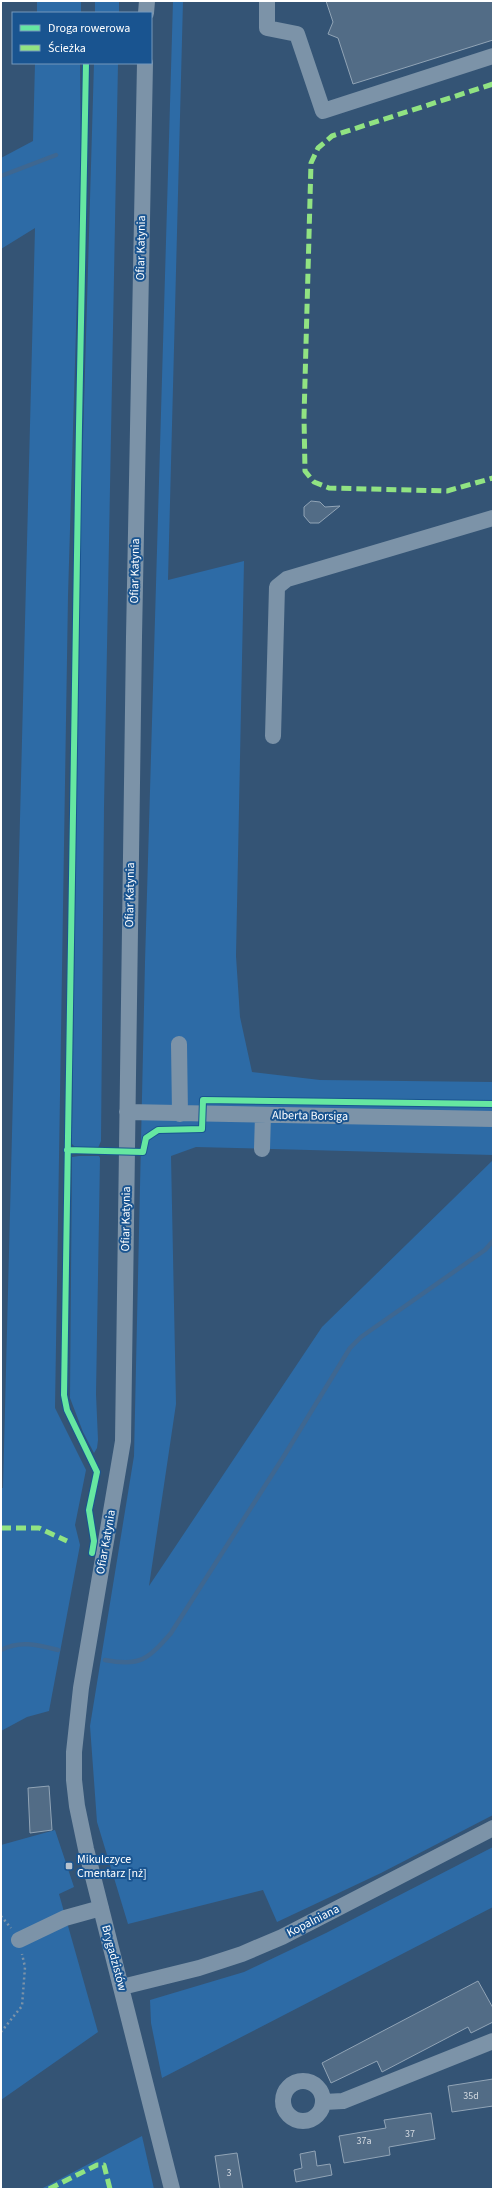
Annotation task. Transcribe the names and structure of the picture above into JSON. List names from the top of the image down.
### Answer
{
  "streets": {
    "street": [
      "Ofiar Katynia",
      "Alberta Borsiga",
      "Kopalniana",
      "Brygadzistów"
    ]
  },
  "crossings": [
    ["Ofiar Katynia", "Alberta Borsiga"],
    ["Ofiar Katynia", "Brygadzistów"],
    ["Kopalniana", "Brygadzistów"]
  ],
  "places": {
    "transit": ["Mikulczyce Cmentarz [nż]"]
  },
  "house_numbers": [
    "35d",
    "37",
    "37a",
    "3"
  ],
  "legend": ["Droga rowerowa", "Ścieżka"]
}
